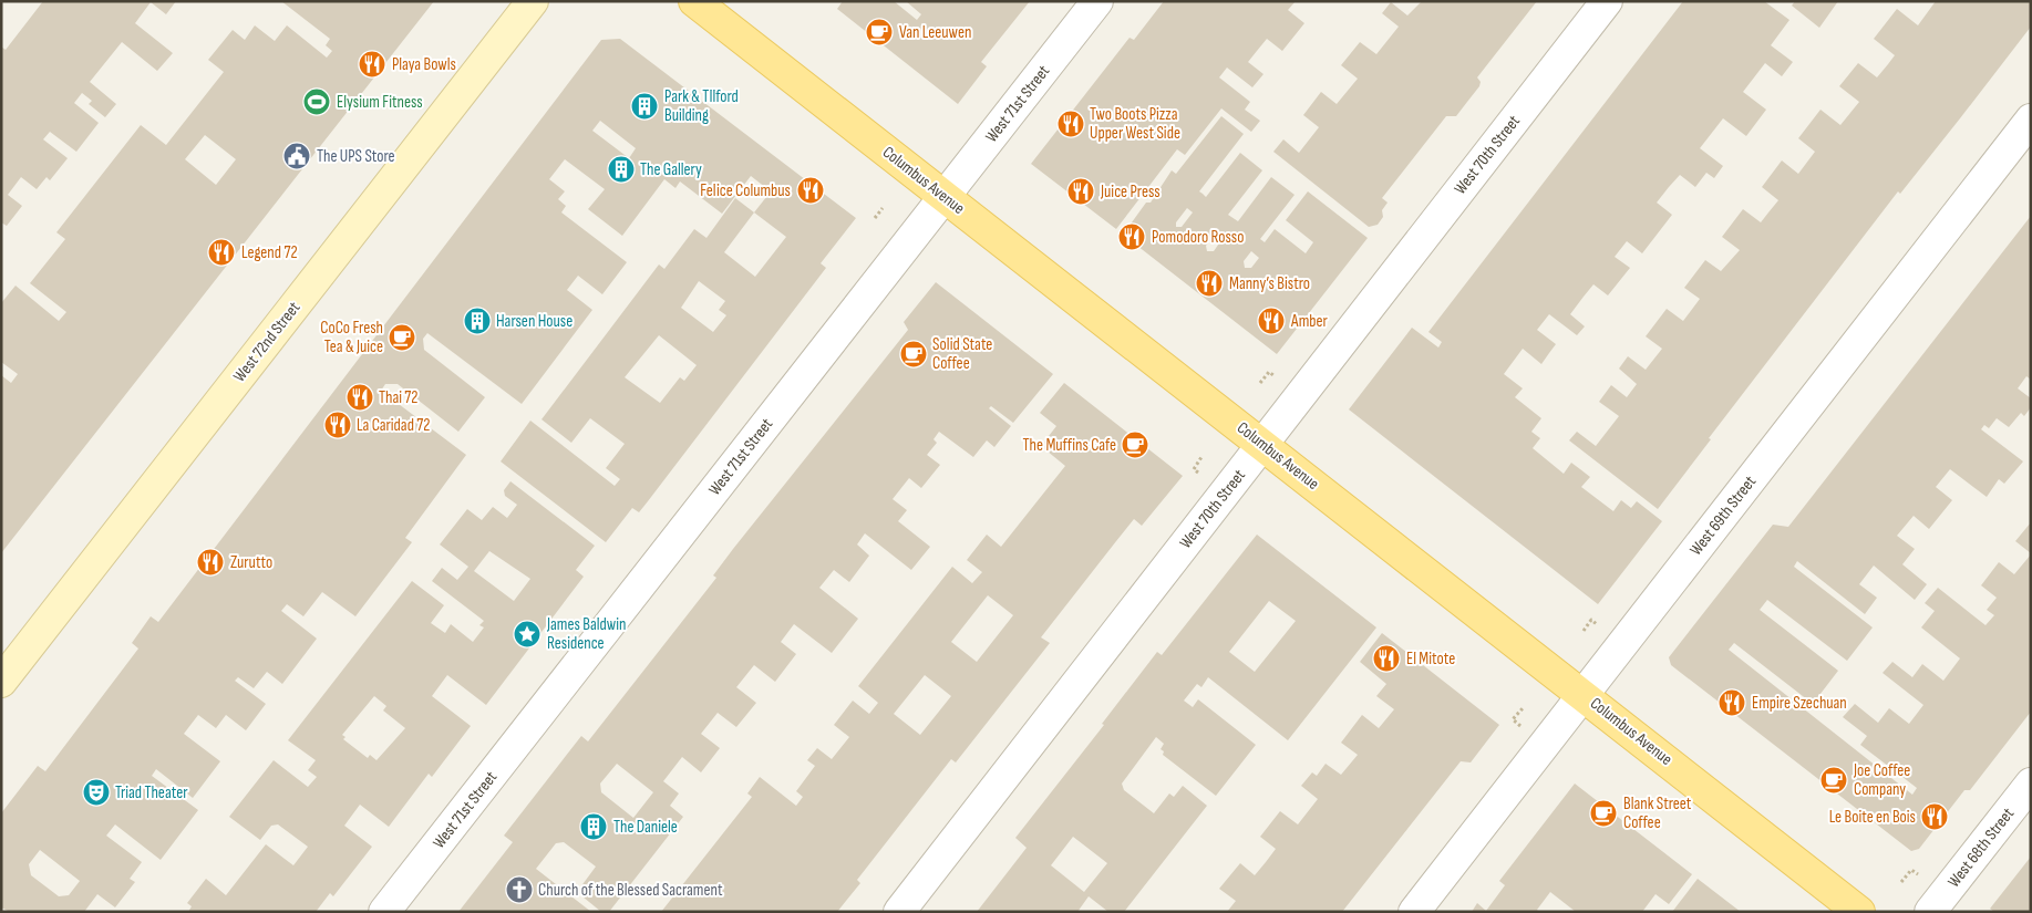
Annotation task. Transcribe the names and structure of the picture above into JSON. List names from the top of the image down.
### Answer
{
  "streets": {
    "main road": ["Columbus Avenue", "West 72nd Street"],
    "street": [
      "West 71st Street",
      "West 70th Street",
      "West 69th Street",
      "West 68th Street"
    ]
  },
  "crossings": [
    ["West 71st Street", "Columbus Avenue"],
    ["West 70th Street", "Columbus Avenue"],
    ["Columbus Avenue", "West 69th Street"]
  ],
  "places": {
    "cafe": [
      "Van Leeuwen",
      "CoCo Fresh Tea & Juice",
      "Solid State Coffee",
      "The Muffins Cafe",
      "Joe Coffee Company",
      "Blank Street Coffee"
    ],
    "restaurant": [
      "Playa Bowls",
      "Two Boots Pizza Upper West Side",
      "Felice Columbus",
      "Juice Press",
      "Pomodoro Rosso",
      "Legend 72",
      "Manny’s Bistro",
      "Amber",
      "Thai 72",
      "La Caridad 72",
      "Zurutto",
      "El Mitote",
      "Empire Szechuan",
      "Le Boite en Bois"
    ],
    "sports": ["Elysium Fitness"],
    "building": [
      "Park & TIlford Building",
      "The Gallery",
      "Harsen House",
      "The Daniele"
    ],
    "public building": ["The UPS Store"],
    "place": ["James Baldwin Residence"],
    "theatre": ["Triad Theater"],
    "church": ["Church of the Blessed Sacrament"]
  }
}
